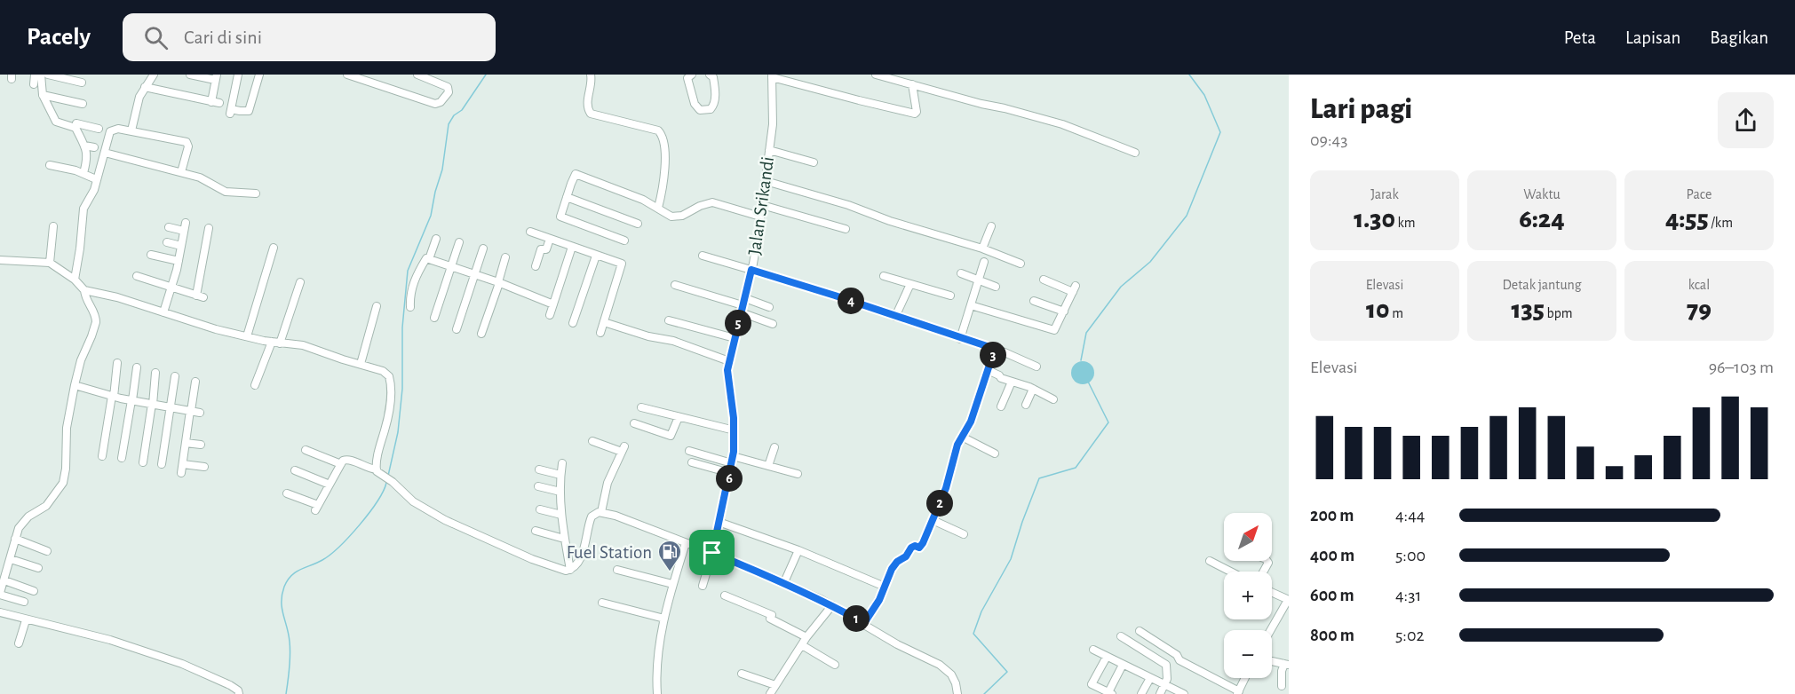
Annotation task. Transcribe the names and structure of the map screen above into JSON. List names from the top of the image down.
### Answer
{
  "streets": {
    "street": ["Jalan Srikandi"]
  },
  "places": {
    "fuel station": ["Fuel Station"]
  },
  "north": "top right",
  "page": {
    "header": "Pacely",
    "search": "Cari di sini",
    "nav": ["Peta", "Lapisan", "Bagikan"],
    "heading": ["Lari pagi", "09:43"],
    "stats": [
      ["Jarak", "1.30 km"],
      ["Waktu", "6:24"],
      ["Pace", "4:55 /km"],
      ["Elevasi", "10 m"],
      ["Detak jantung", "135 bpm"],
      ["kcal", "79"]
    ],
    "pins": [
      "4",
      "5",
      "3",
      "6",
      "2",
      "1"
    ],
    "chart": ["Elevasi", "96–103 m"],
    "list": [
      {
        "name": "200 m",
        "note": "4:44"
      },
      {
        "name": "400 m",
        "note": "5:00"
      },
      {
        "name": "600 m",
        "note": "4:31"
      },
      {
        "name": "800 m",
        "note": "5:02"
      }
    ],
    "map_buttons": ["+", "−"]
  }
}
